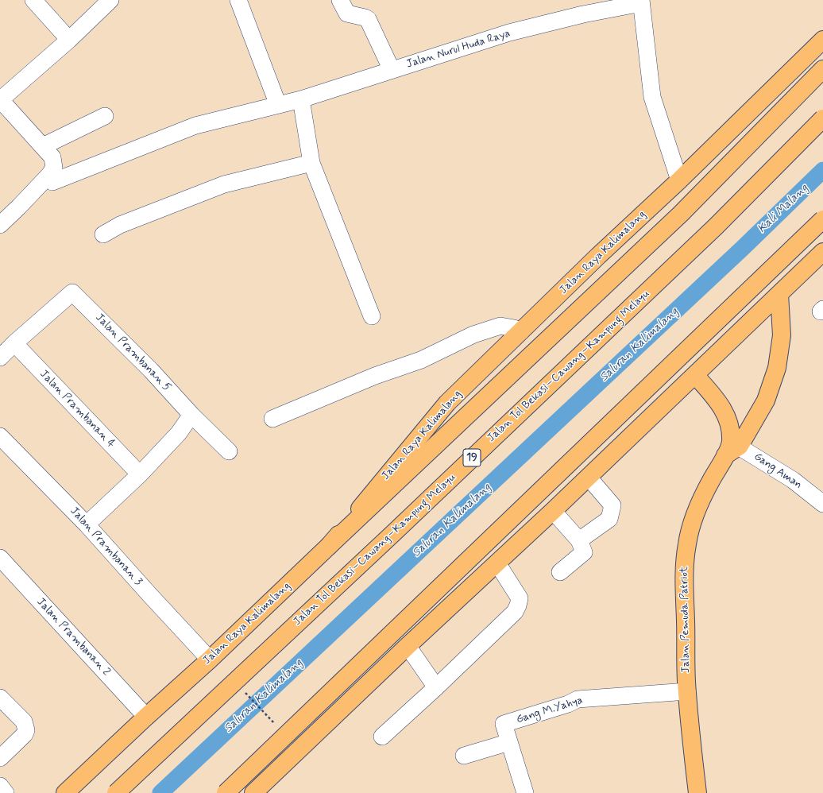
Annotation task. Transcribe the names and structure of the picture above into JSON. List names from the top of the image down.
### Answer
{
  "streets": {
    "main road": [
      "Jalan Raya Kalimalang",
      "Jalan Tol Bekasi–Cawang–Kampung Melayu",
      "19",
      "Jalan Pemuda Patriot"
    ],
    "street": [
      "Jalan Nurul Huda Raya",
      "Jalan Prambanan 5",
      "Jalan Prambanan 4",
      "Gang Aman",
      "Jalan Prambanan 3",
      "Jalan Prambanan 2",
      "Gang M.Yahya"
    ]
  },
  "crossings": [
    ["Jalan Raya Kalimalang", "Jalan Prambanan 3"],
    ["Jalan Raya Kalimalang", "Jalan Prambanan 2"],
    ["Jalan Prambanan 5", "Jalan Prambanan 4"],
    ["Gang Aman", "Jalan Pemuda Patriot"],
    ["Jalan Pemuda Patriot", "Gang M.Yahya"]
  ],
  "water": ["Kali Malang", "Saluran Kalimalang"]
}
